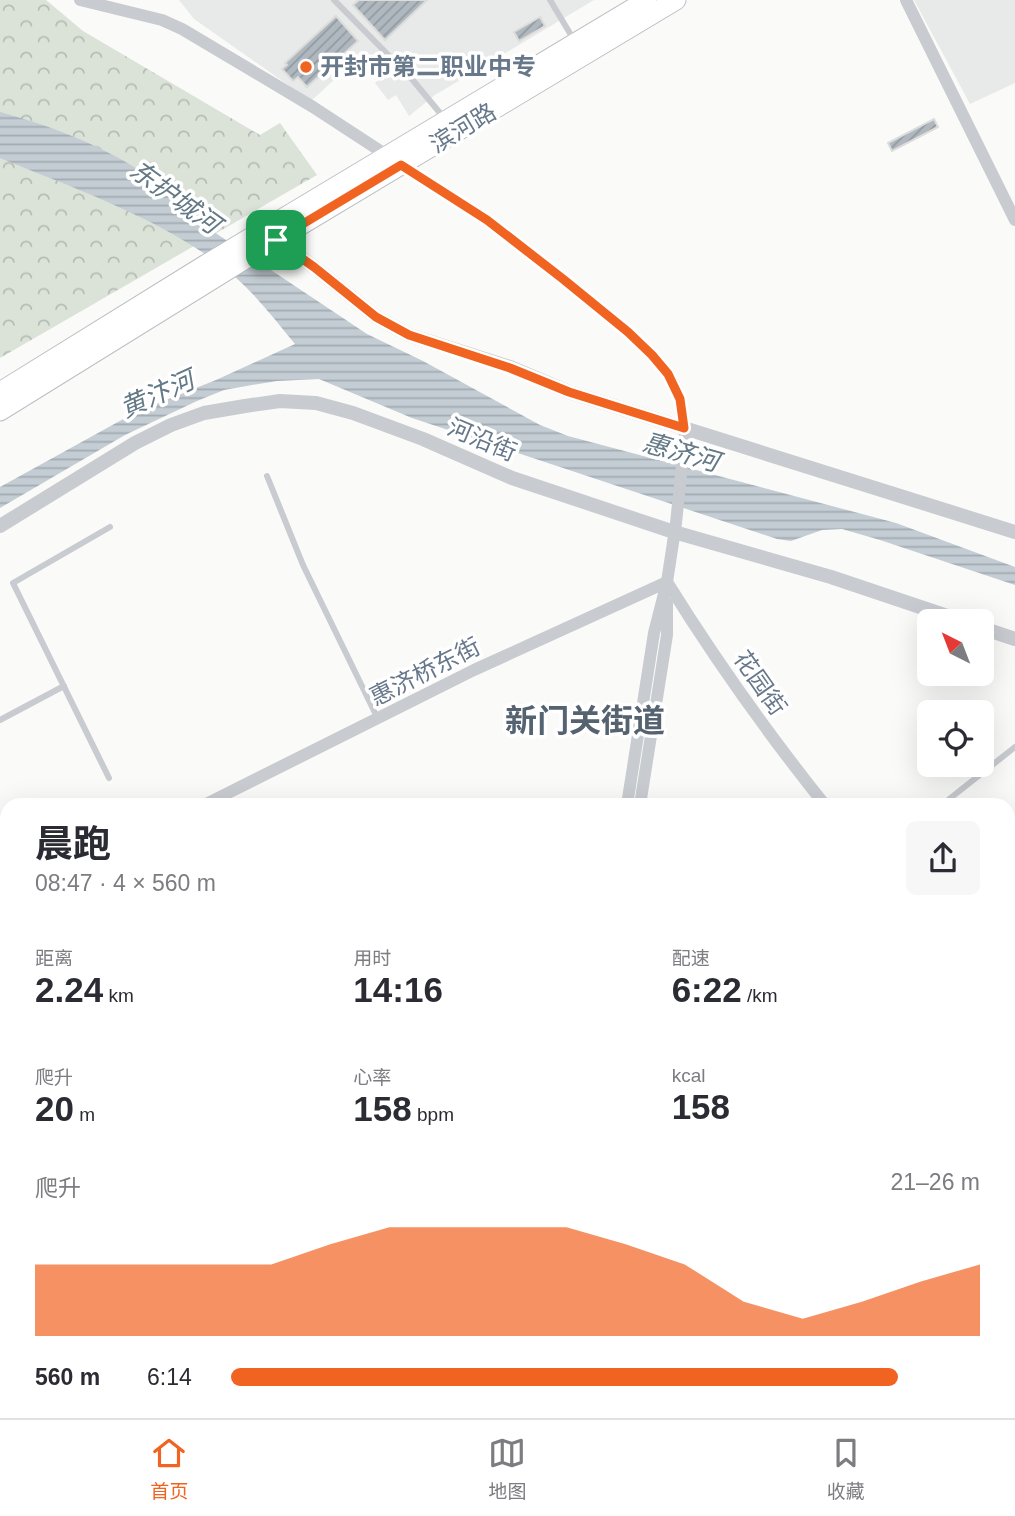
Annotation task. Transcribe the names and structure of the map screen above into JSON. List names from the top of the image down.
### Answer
{
  "streets": {
    "main road": ["滨河路"],
    "street": ["河沿街", "惠济桥东街", "花园街"]
  },
  "crossings": [
    ["惠济桥东街", "花园街"]
  ],
  "districts": ["新门关街道"],
  "water": ["东护城河", "黄汴河", "惠济河"],
  "places": ["开封市第二职业中专"],
  "north": "top left",
  "page": {
    "heading": ["晨跑", "08:47 · 4 × 560 m"],
    "stats": [
      ["距离", "2.24 km"],
      ["用时", "14:16"],
      ["配速", "6:22 /km"],
      ["爬升", "20 m"],
      ["心率", "158 bpm"],
      ["kcal", "158"]
    ],
    "chart": ["爬升", "21–26 m"],
    "list": [
      {
        "name": "560 m",
        "note": "6:14"
      }
    ],
    "tabs": ["首页", "地图", "收藏"]
  }
}
